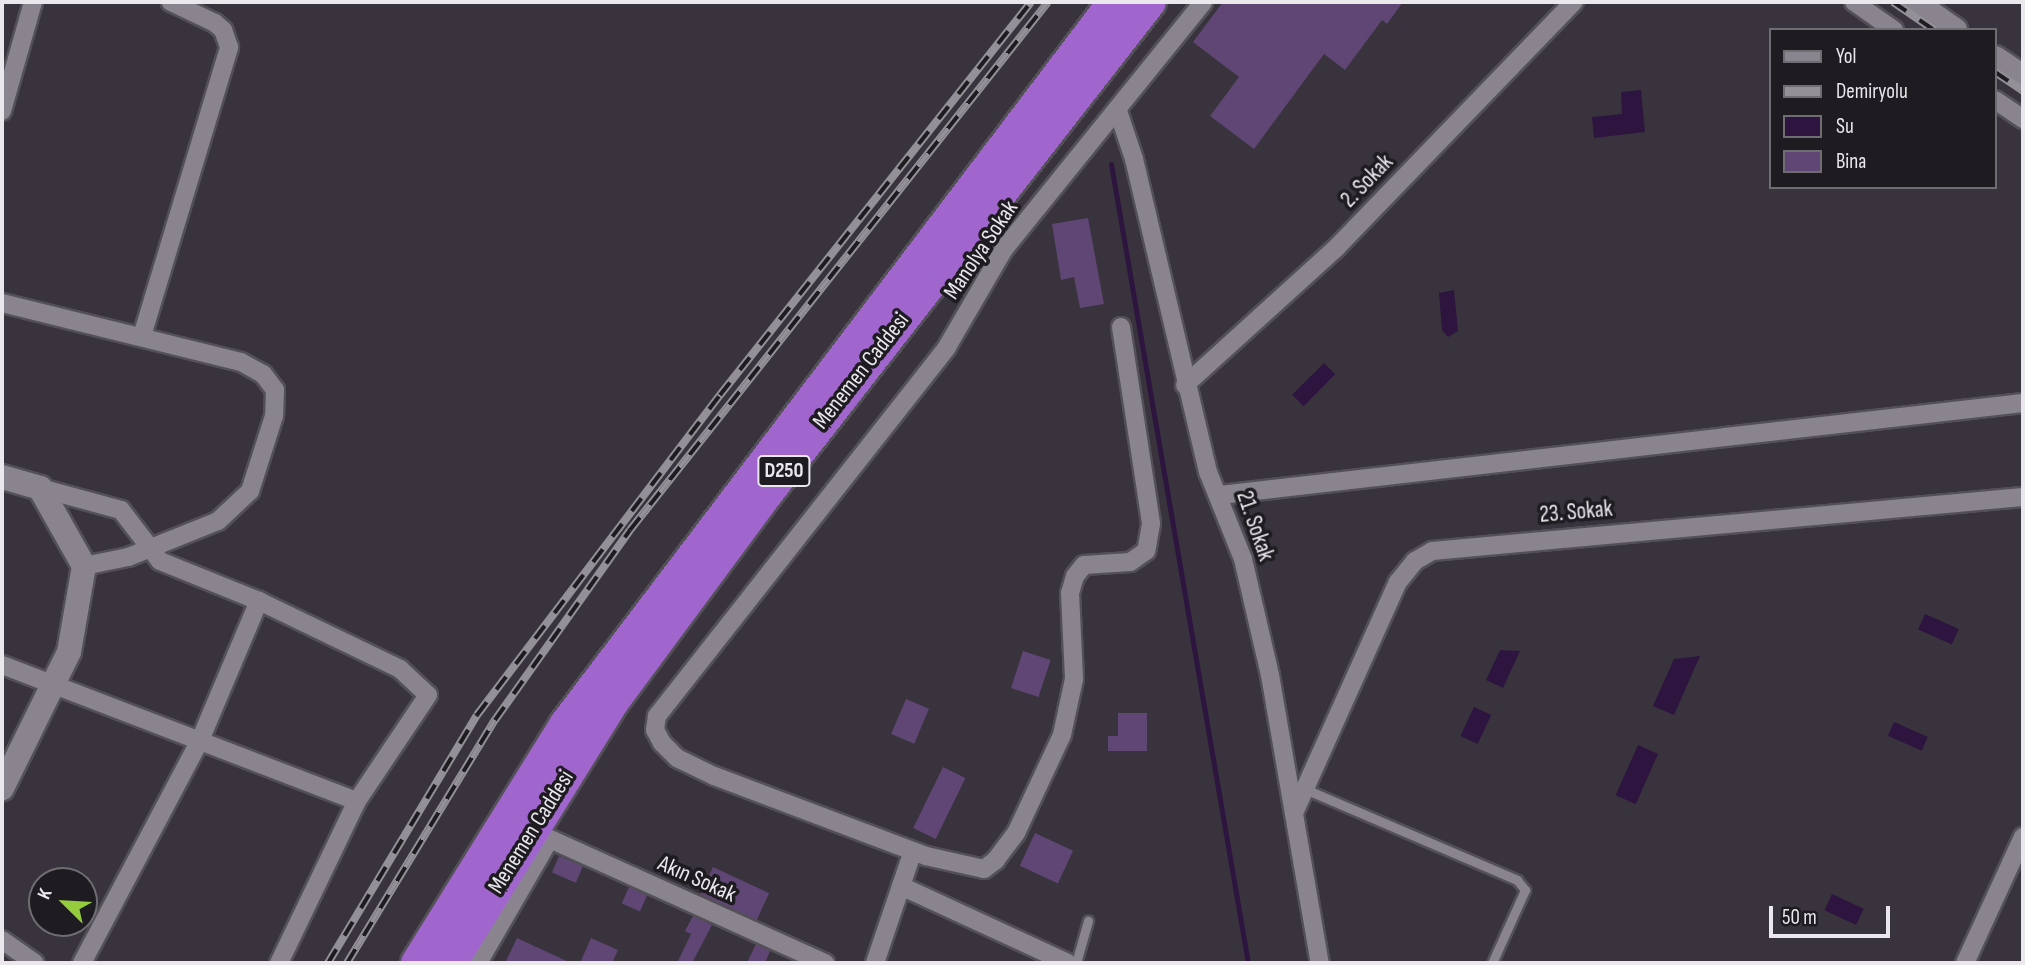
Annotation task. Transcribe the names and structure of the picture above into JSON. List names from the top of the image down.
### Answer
{
  "streets": {
    "highway": ["Menemen Caddesi", "D250"],
    "street": [
      "2. Sokak",
      "Manolya Sokak",
      "23. Sokak",
      "21. Sokak",
      "Akın Sokak"
    ]
  },
  "crossings": [
    ["2. Sokak", "21. Sokak"],
    ["Manolya Sokak", "21. Sokak"],
    ["23. Sokak", "21. Sokak"]
  ],
  "legend": [
    "Yol",
    "Demiryolu",
    "Su",
    "Bina"
  ],
  "scale_bar": "50 m",
  "north": "top left"
}
